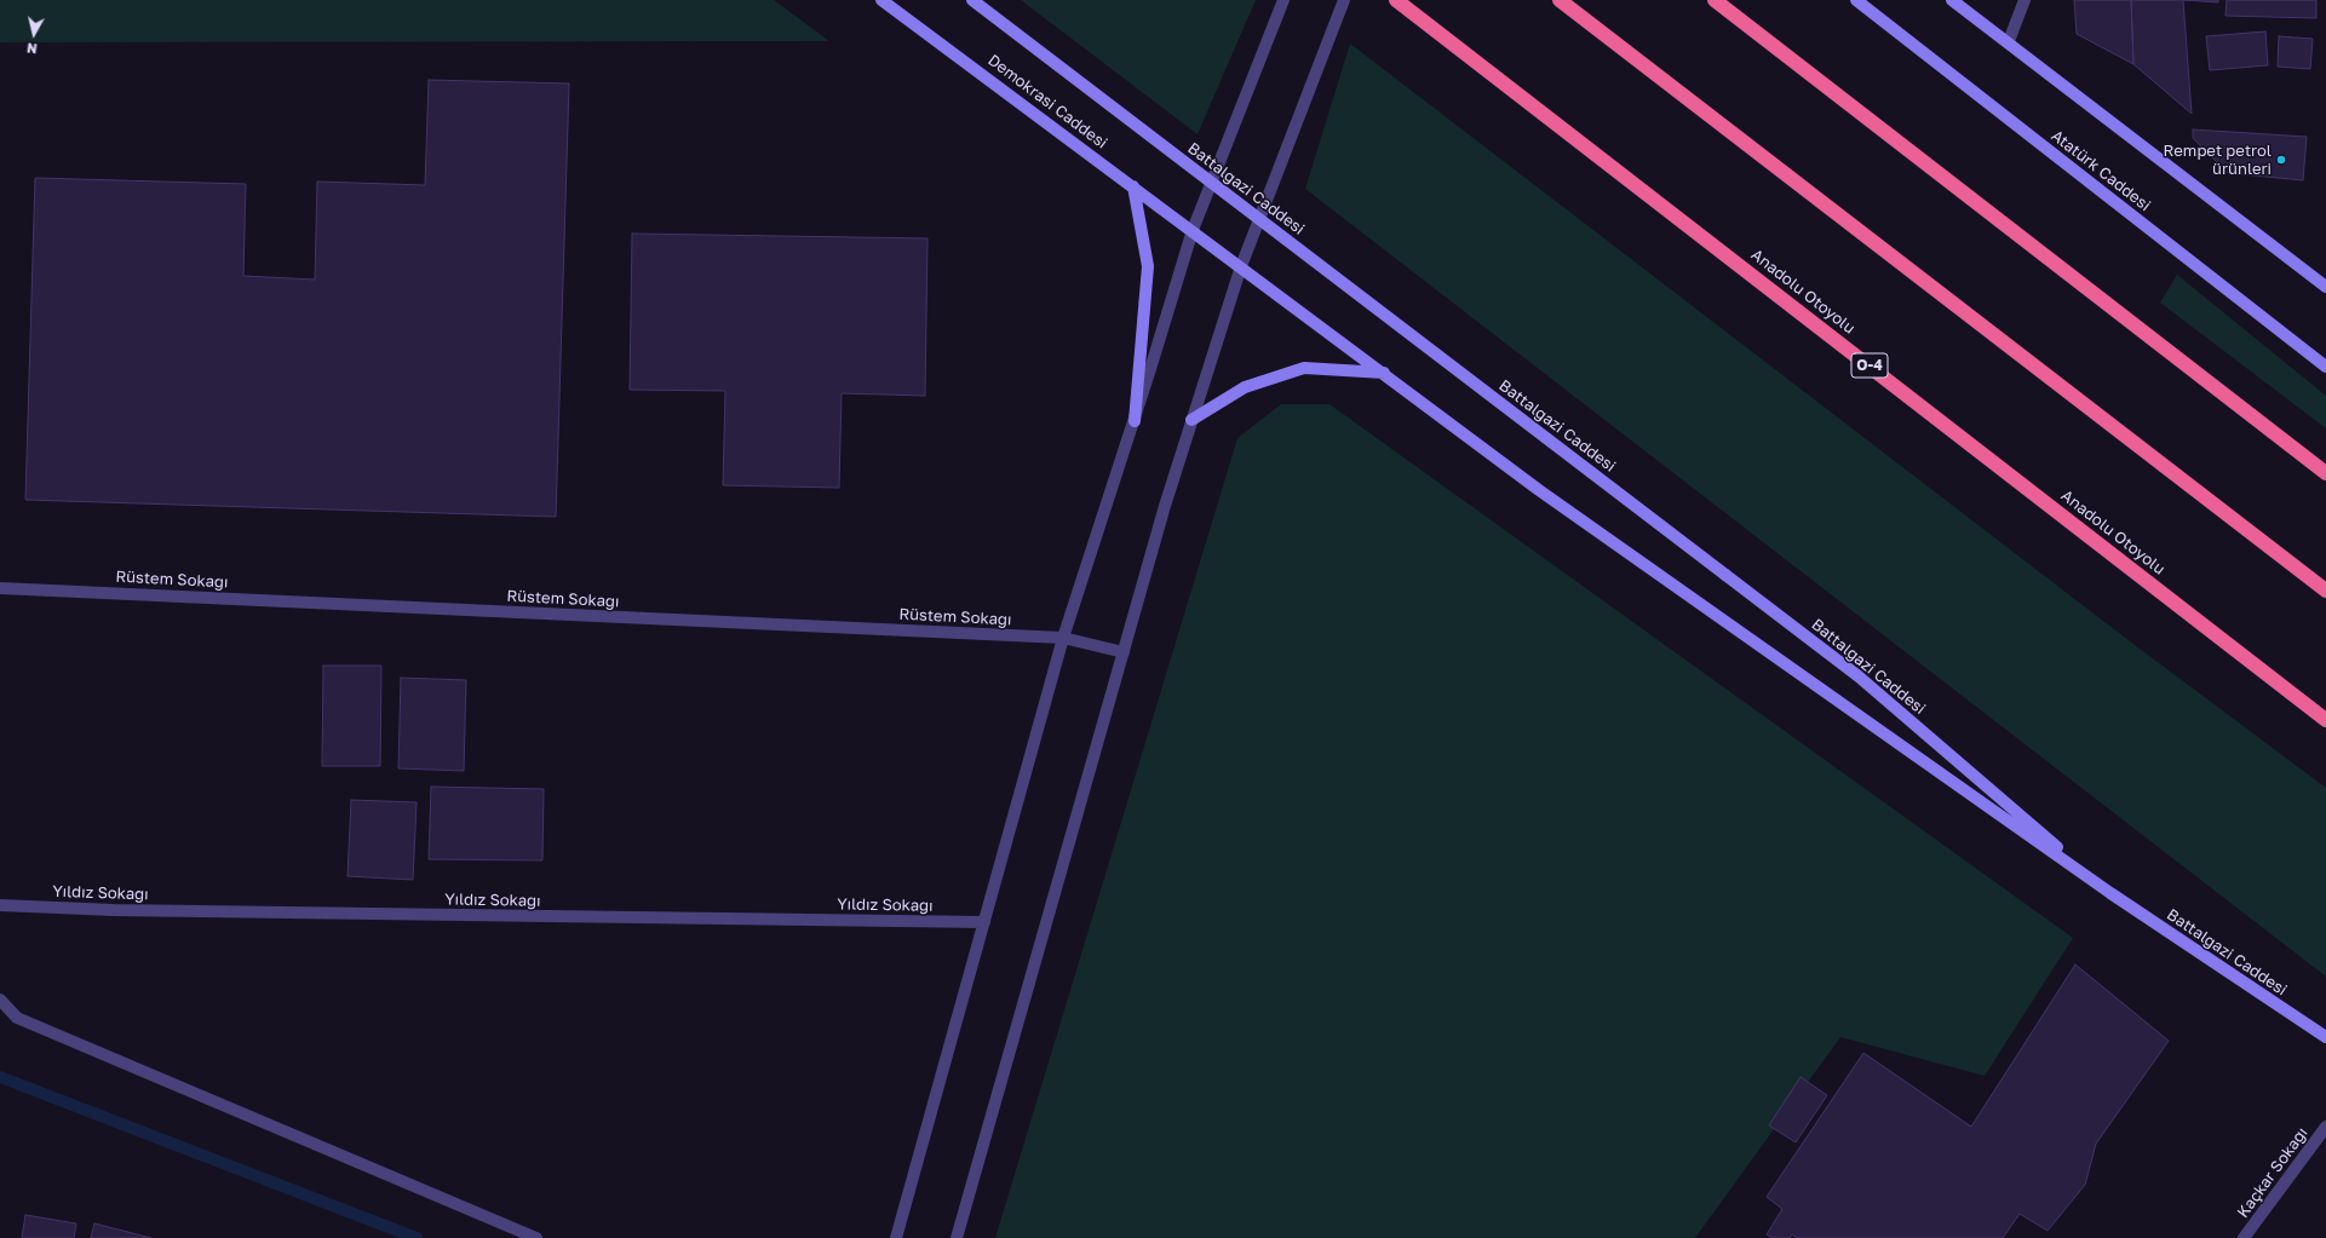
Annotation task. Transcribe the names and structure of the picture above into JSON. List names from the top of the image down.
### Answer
{
  "streets": {
    "highway": ["Anadolu Otoyolu", "O-4"],
    "main road": ["Demokrasi Caddesi", "Atatürk Caddesi", "Battalgazi Caddesi"],
    "street": ["Rüstem Sokağı", "Yıldız Sokağı", "Kaçkar Sokağı"]
  },
  "crossings": [
    ["Demokrasi Caddesi", "Battalgazi Caddesi"]
  ],
  "places": ["Rempet petrol ürünleri"],
  "north": "bottom"
}
